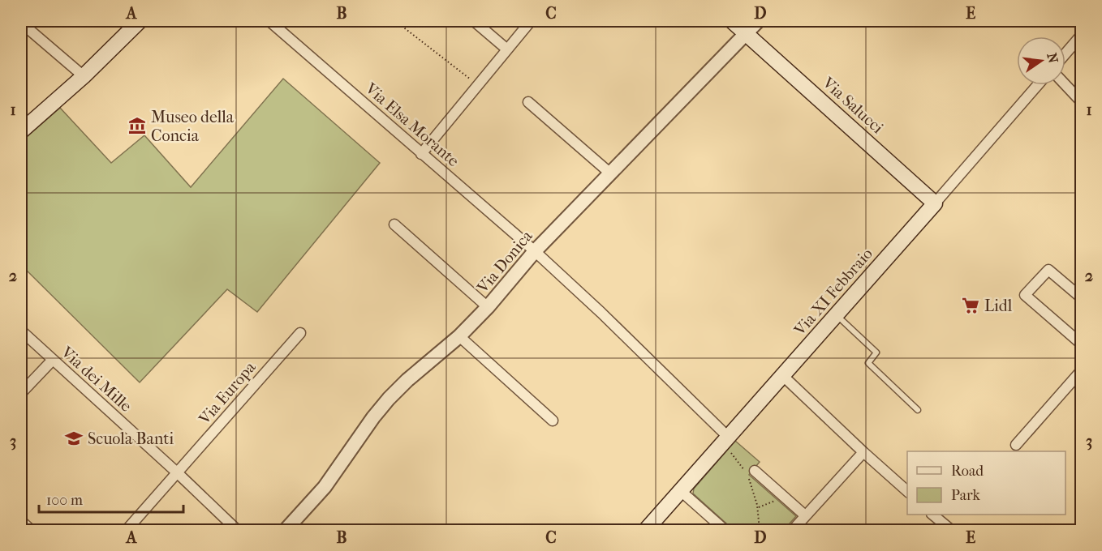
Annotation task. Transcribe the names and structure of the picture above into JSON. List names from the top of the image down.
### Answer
{
  "streets": {
    "main road": ["Via Salucci", "Via XI Febbraio"],
    "street": [
      "Via Elsa Morante",
      "Via Donica",
      "Via dei Mille",
      "Via Europa"
    ]
  },
  "crossings": [
    ["Via Salucci", "Via Donica"],
    ["Via Salucci", "Via XI Febbraio"],
    ["Via Elsa Morante", "Via Donica"],
    ["Via Elsa Morante", "Via XI Febbraio"],
    ["Via dei Mille", "Via Europa"]
  ],
  "places": {
    "museum": ["Museo della Concia"],
    "supermarket": ["Lidl"],
    "school or university": ["Scuola Banti"]
  },
  "legend": ["Road", "Park"],
  "scale_bar": "100 m",
  "north": "right",
  "grid": {
    "columns": [
      "A",
      "B",
      "C",
      "D",
      "E"
    ],
    "rows": ["1", "2", "3"]
  }
}
